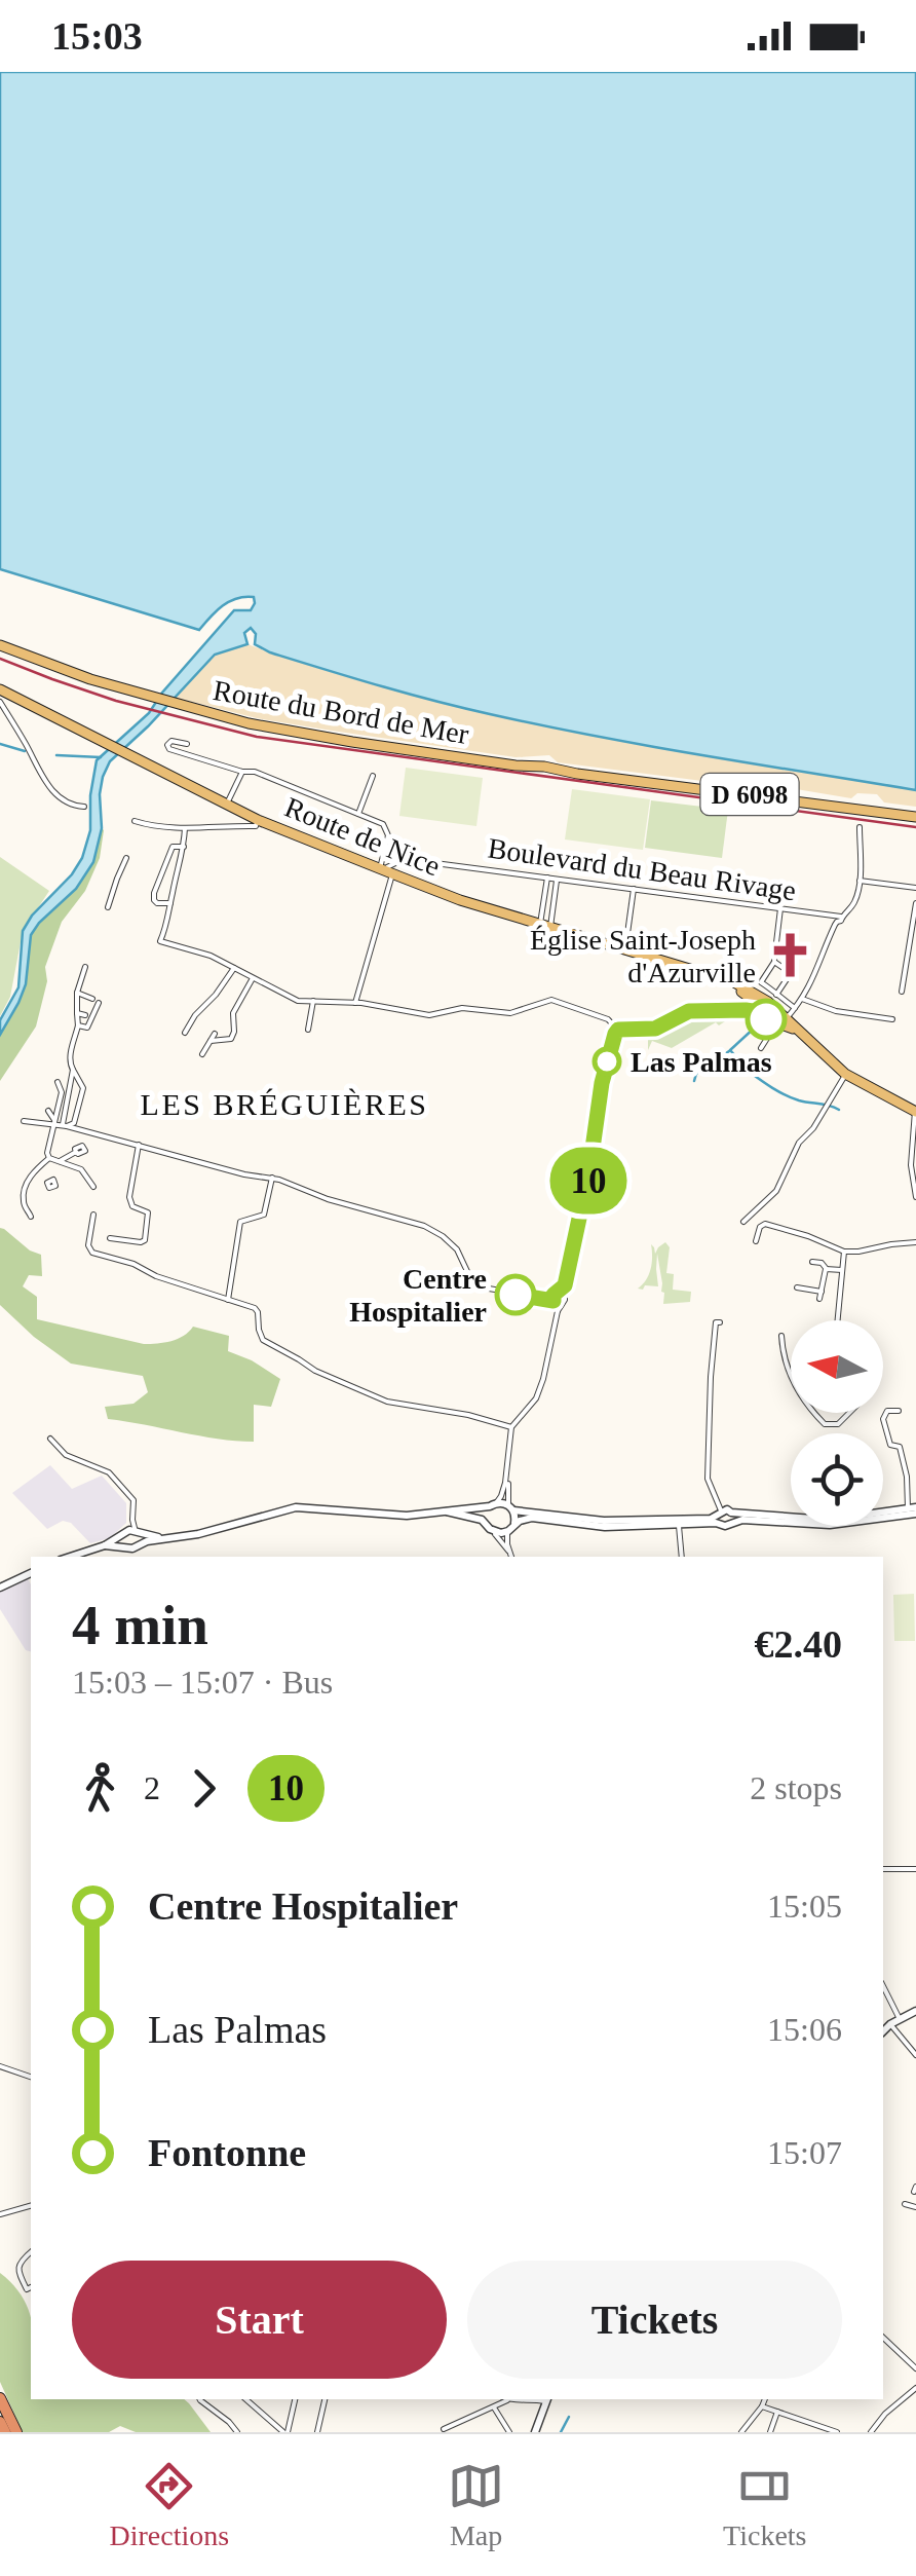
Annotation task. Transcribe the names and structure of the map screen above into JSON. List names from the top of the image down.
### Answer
{
  "streets": {
    "main road": ["Route du Bord de Mer", "D 6098", "Route de Nice"],
    "street": ["Boulevard du Beau Rivage"]
  },
  "crossings": [
    ["Route de Nice", "Boulevard du Beau Rivage"]
  ],
  "districts": ["LES BRÉGUIÈRES"],
  "places": {
    "church": ["Église Saint-Joseph d'Azurville"],
    "other": ["Las Palmas", "Centre Hospitalier"]
  },
  "lines": ["bus line 10"],
  "north": "left",
  "page": {
    "status": "15:03",
    "on_map": "10",
    "heading": ["4 min", "15:03 – 15:07 · Bus", "€2.40"],
    "legs": ["2", "10", "2 stops"],
    "list": [
      {
        "name": "Centre Hospitalier",
        "value": "15:05"
      },
      {
        "name": "Las Palmas",
        "value": "15:06"
      },
      {
        "name": "Fontonne",
        "value": "15:07"
      }
    ],
    "buttons": ["Start", "Tickets"],
    "tabs": ["Directions", "Map", "Tickets"]
  }
}
